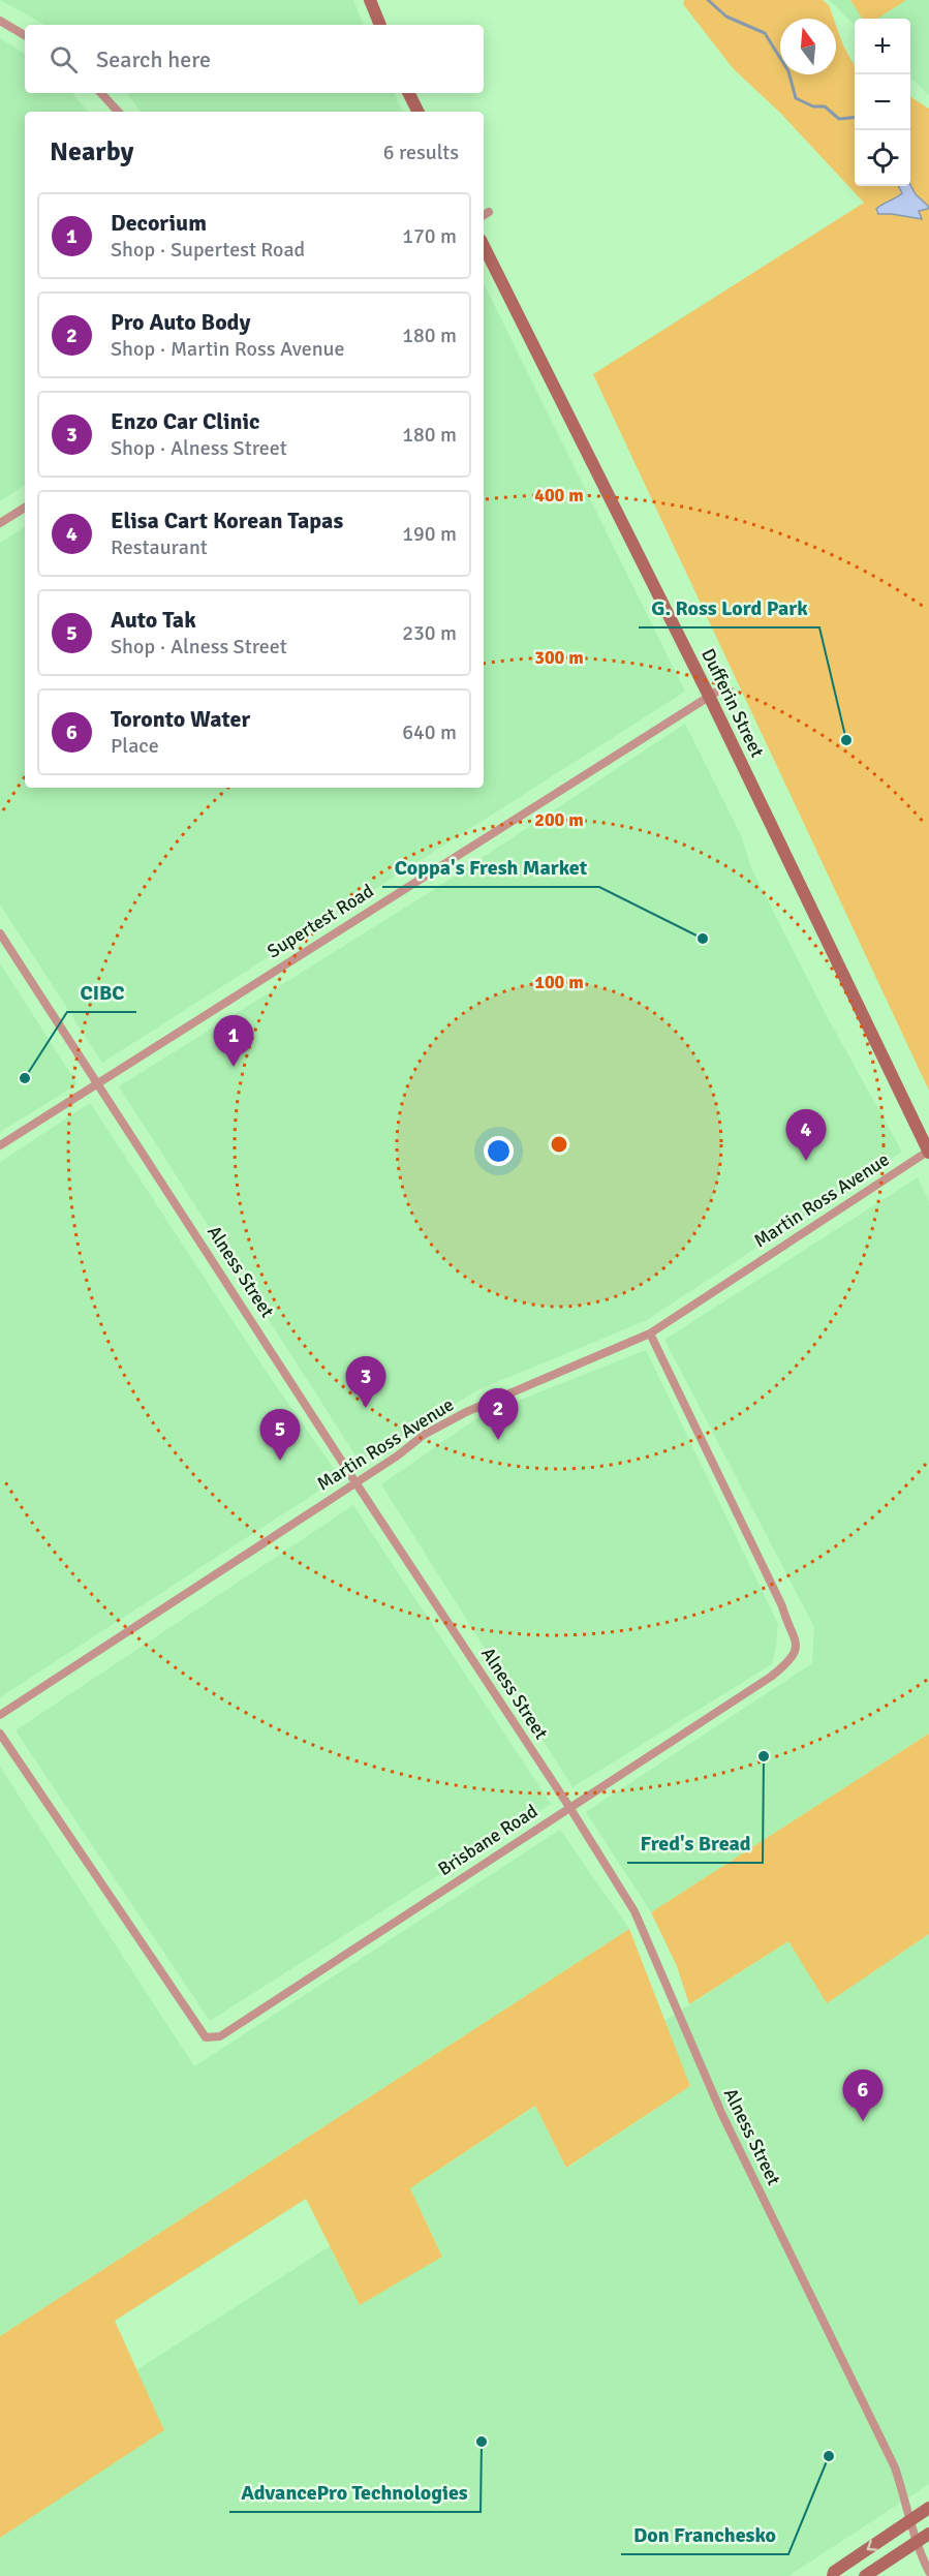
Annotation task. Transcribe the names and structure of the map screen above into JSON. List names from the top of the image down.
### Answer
{
  "streets": {
    "main road": ["Dufferin Street"],
    "street": [
      "Supertest Road",
      "Martin Ross Avenue",
      "Alness Street",
      "Brisbane Road"
    ]
  },
  "crossings": [
    ["Dufferin Street", "Supertest Road"],
    ["Dufferin Street", "Martin Ross Avenue"],
    ["Supertest Road", "Alness Street"],
    ["Martin Ross Avenue", "Alness Street"],
    ["Martin Ross Avenue", "Brisbane Road"],
    ["Alness Street", "Brisbane Road"]
  ],
  "places": [
    "G. Ross Lord Park",
    "Coppa's Fresh Market",
    "CIBC",
    "Fred's Bread",
    "AdvancePro Technologies",
    "Don Franchesko"
  ],
  "north": "top",
  "page": {
    "map_buttons": ["+", "−"],
    "search": "Search here",
    "heading": ["Nearby", "6 results"],
    "list": [
      {
        "mark": "1",
        "name": "Decorium",
        "note": "Shop · Supertest Road",
        "value": "170 m"
      },
      {
        "mark": "2",
        "name": "Pro Auto Body",
        "note": "Shop · Martin Ross Avenue",
        "value": "180 m"
      },
      {
        "mark": "3",
        "name": "Enzo Car Clinic",
        "note": "Shop · Alness Street",
        "value": "180 m"
      },
      {
        "mark": "4",
        "name": "Elisa Cart Korean Tapas",
        "note": "Restaurant",
        "value": "190 m"
      },
      {
        "mark": "5",
        "name": "Auto Tak",
        "note": "Shop · Alness Street",
        "value": "230 m"
      },
      {
        "mark": "6",
        "name": "Toronto Water",
        "note": "Place",
        "value": "640 m"
      }
    ],
    "pins": [
      "1",
      "4",
      "3",
      "2",
      "5",
      "6"
    ]
  },
  "rings": [
    "400 m",
    "300 m",
    "200 m",
    "100 m"
  ]
}
